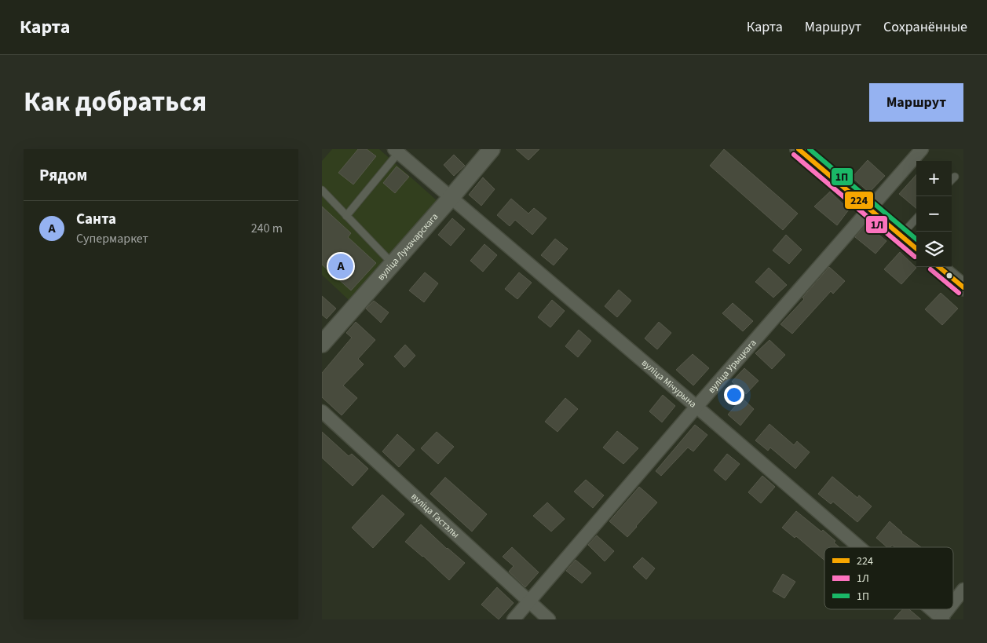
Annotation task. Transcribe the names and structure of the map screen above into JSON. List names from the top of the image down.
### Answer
{
  "streets": {
    "street": [
      "вуліца Луначарскага",
      "вуліца Урыцкага",
      "вуліца Мічурына",
      "вуліца Гастэлы"
    ]
  },
  "crossings": [
    ["вуліца Луначарскага", "вуліца Мічурына"],
    ["вуліца Урыцкага", "вуліца Мічурына"],
    ["вуліца Урыцкага", "вуліца Гастэлы"]
  ],
  "lines": ["transit line 224", "transit line 1П", "transit line 1Л"],
  "legend": ["224", "1Л", "1П"],
  "page": {
    "header": "Карта",
    "nav": ["Карта", "Маршрут", "Сохранённые"],
    "title": "Как добраться",
    "buttons": "Маршрут",
    "heading": "Рядом",
    "map_buttons": ["+", "−"],
    "list": [
      {
        "mark": "A",
        "name": "Санта",
        "note": "Супермаркет",
        "value": "240 m"
      }
    ],
    "pins": "A"
  }
}
